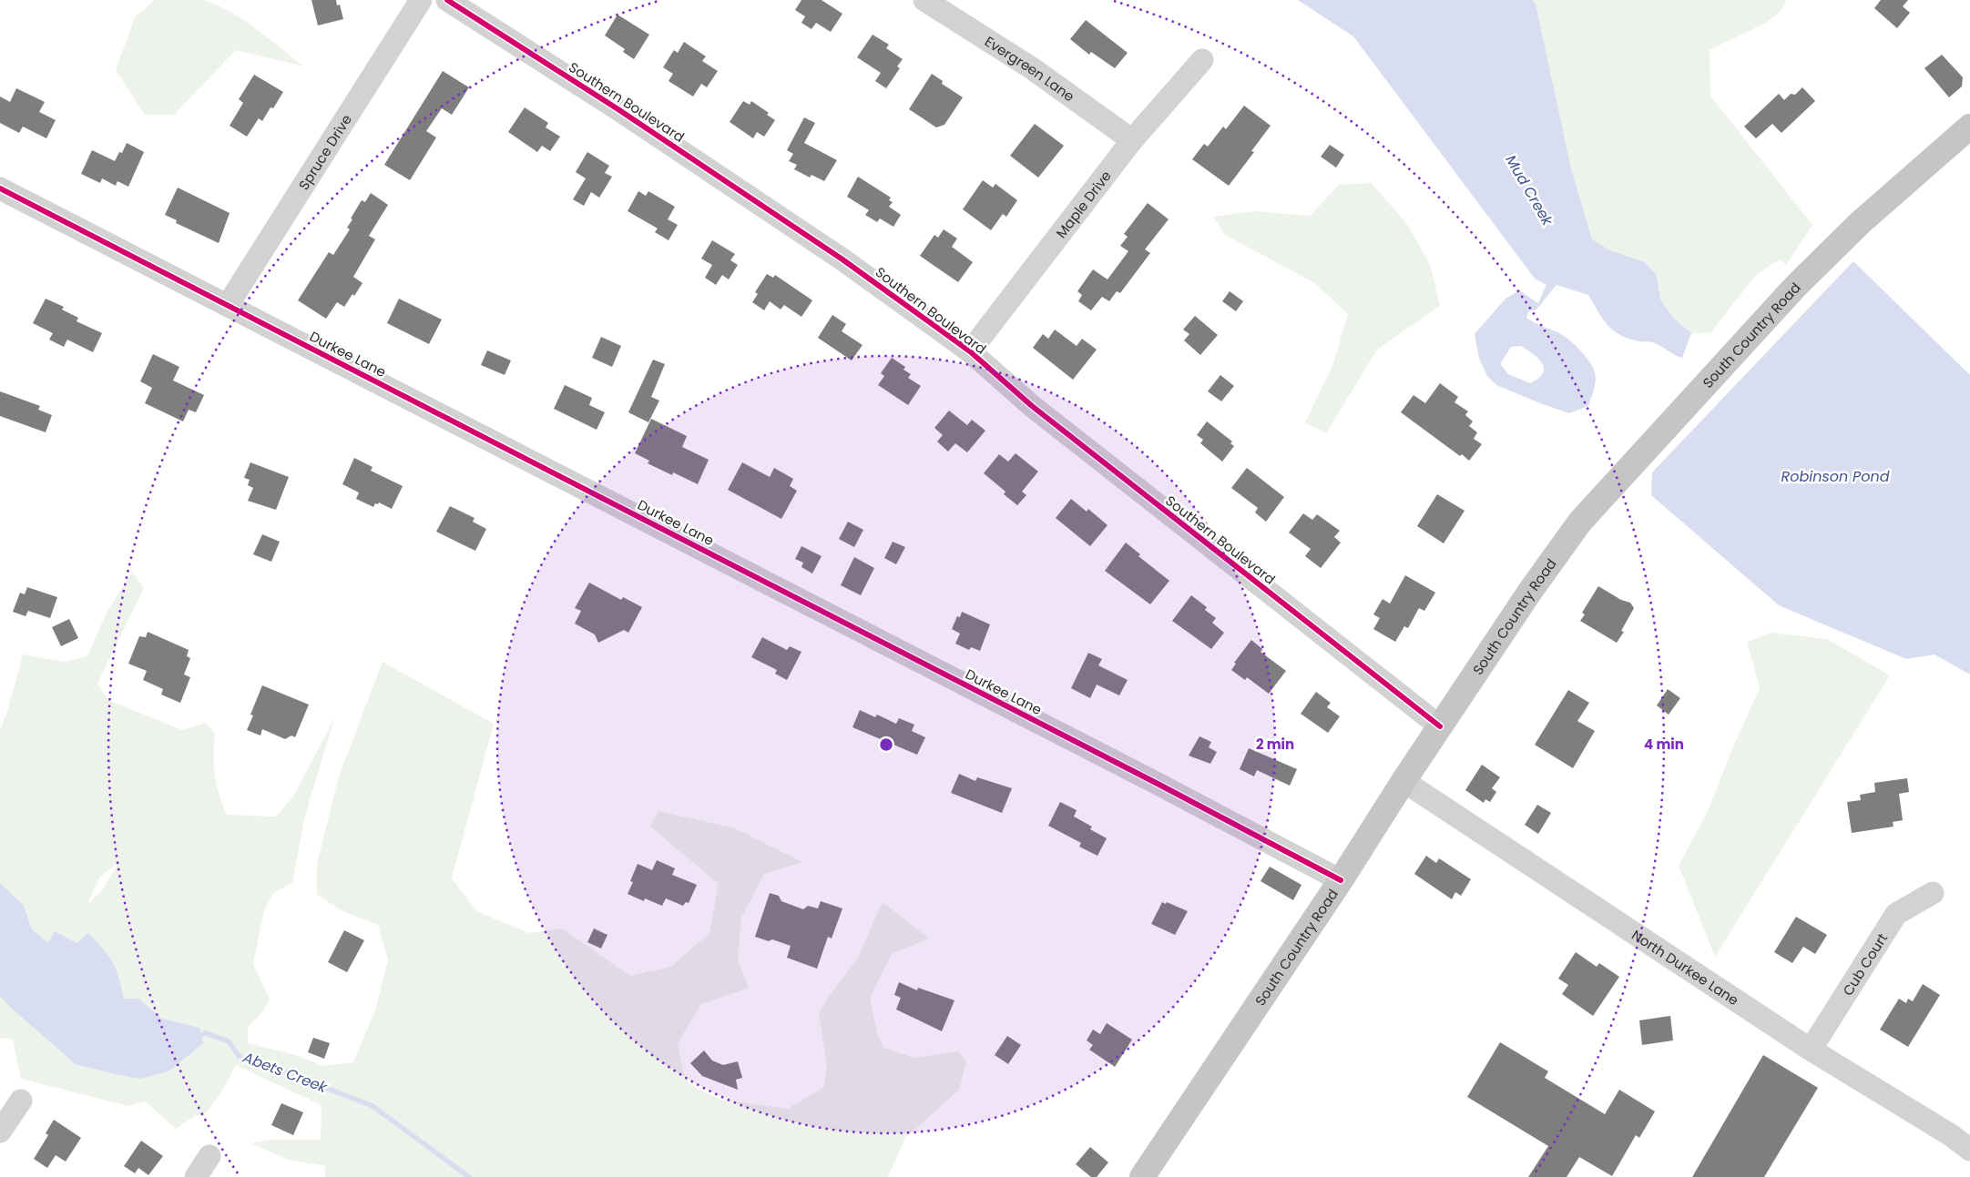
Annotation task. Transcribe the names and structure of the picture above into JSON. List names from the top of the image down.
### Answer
{
  "streets": {
    "main road": ["South Country Road"],
    "street": [
      "Evergreen Lane",
      "Southern Boulevard",
      "Spruce Drive",
      "Maple Drive",
      "Durkee Lane",
      "Cub Court",
      "North Durkee Lane"
    ]
  },
  "crossings": [
    ["Evergreen Lane", "Maple Drive"],
    ["Southern Boulevard", "Maple Drive"],
    ["Southern Boulevard", "South Country Road"],
    ["Spruce Drive", "Durkee Lane"],
    ["South Country Road", "Durkee Lane"],
    ["South Country Road", "North Durkee Lane"],
    ["Cub Court", "North Durkee Lane"]
  ],
  "water": ["Mud Creek", "Robinson Pond", "Abets Creek"],
  "rings": ["2 min", "4 min"]
}
